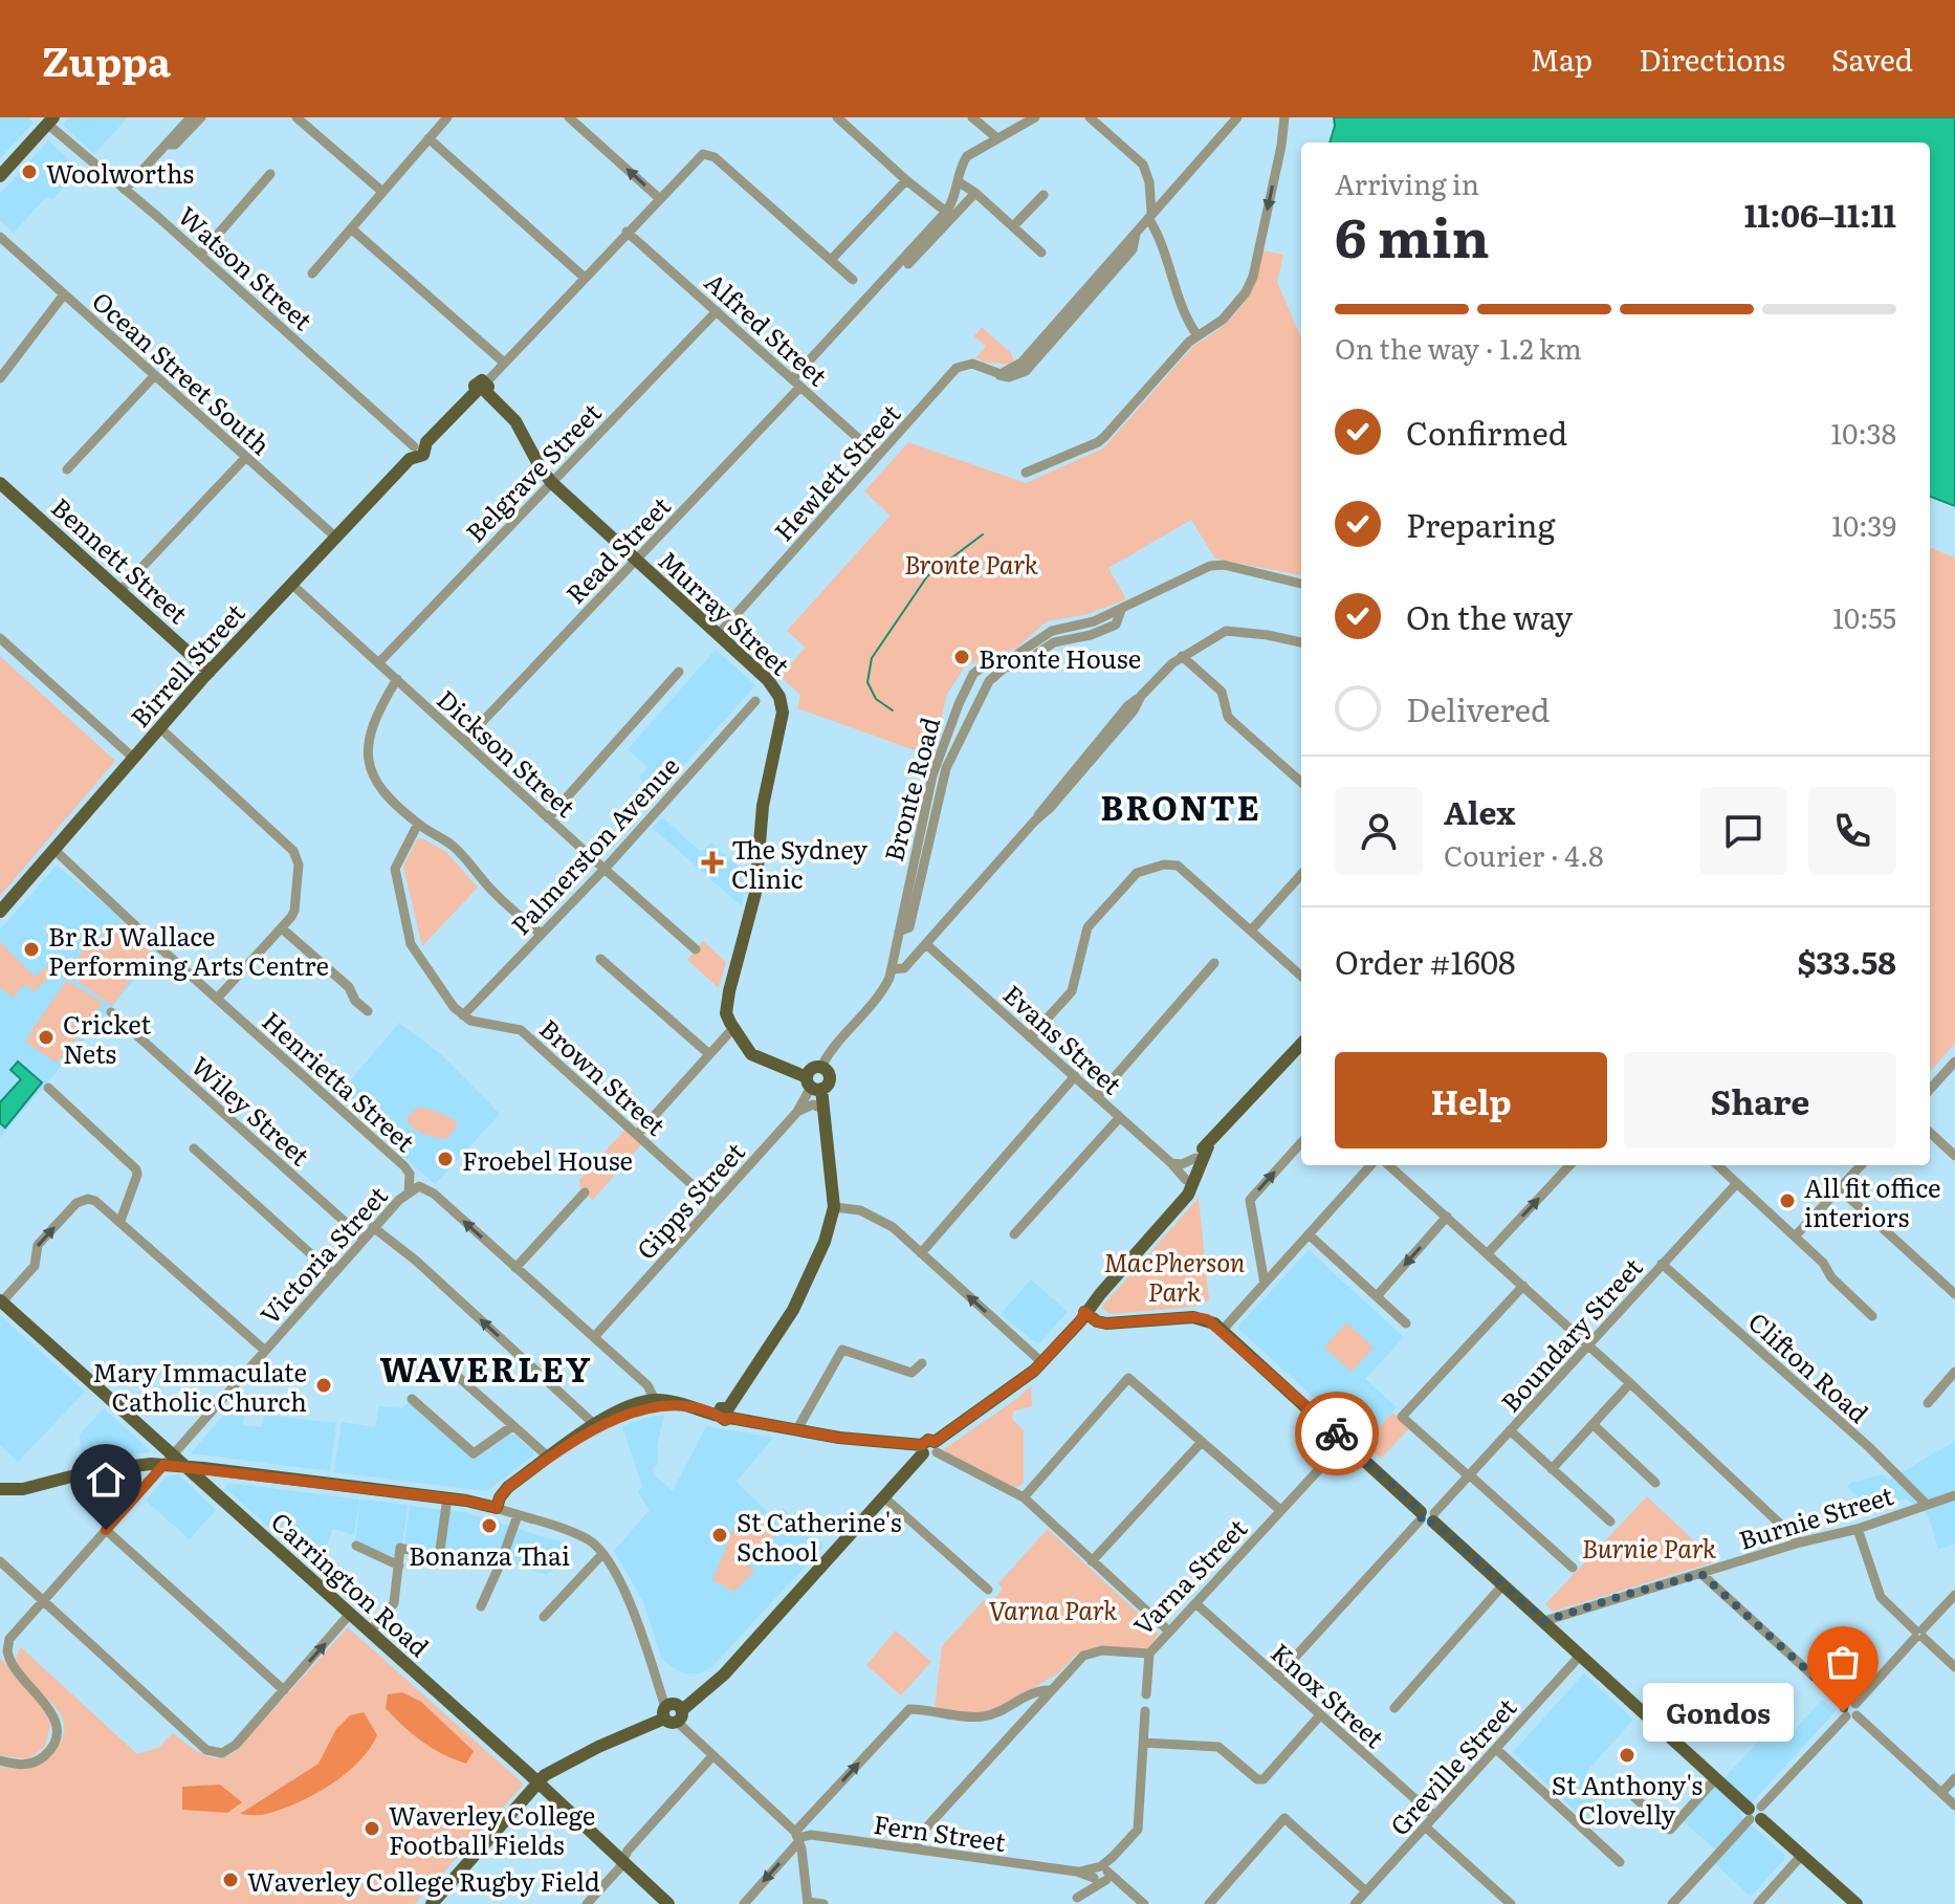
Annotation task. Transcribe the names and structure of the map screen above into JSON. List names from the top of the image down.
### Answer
{
  "streets": {
    "main road": [
      "Bennett Street",
      "Murray Street",
      "Birrell Street",
      "Carrington Road"
    ],
    "street": [
      "Watson Street",
      "Alfred Street",
      "Ocean Street South",
      "Belgrave Street",
      "Hewlett Street",
      "Read Street",
      "Dickson Street",
      "Bronte Road",
      "Palmerston Avenue",
      "Evans Street",
      "Brown Street",
      "Henrietta Street",
      "Wiley Street",
      "Gipps Street",
      "Victoria Street",
      "Boundary Street",
      "Clifton Road",
      "Burnie Street",
      "Varna Street",
      "Knox Street",
      "Greville Street",
      "Fern Street"
    ]
  },
  "crossings": [
    ["Watson Street", "Birrell Street"],
    ["Alfred Street", "Belgrave Street"],
    ["Alfred Street", "Hewlett Street"],
    ["Alfred Street", "Read Street"],
    ["Alfred Street", "Birrell Street"],
    ["Ocean Street South", "Birrell Street"],
    ["Belgrave Street", "Murray Street"],
    ["Belgrave Street", "Dickson Street"],
    ["Hewlett Street", "Murray Street"],
    ["Read Street", "Murray Street"],
    ["Read Street", "Dickson Street"],
    ["Bennett Street", "Birrell Street"],
    ["Murray Street", "Birrell Street"],
    ["Birrell Street", "Dickson Street"],
    ["Birrell Street", "Henrietta Street"],
    ["Dickson Street", "Palmerston Avenue"],
    ["Bronte Road", "Gipps Street"],
    ["Palmerston Avenue", "Brown Street"],
    ["Brown Street", "Gipps Street"],
    ["Henrietta Street", "Gipps Street"],
    ["Henrietta Street", "Victoria Street"],
    ["Wiley Street", "Victoria Street"],
    ["Boundary Street", "Clifton Road"],
    ["Boundary Street", "Knox Street"],
    ["Clifton Road", "Burnie Street"],
    ["Varna Street", "Knox Street"],
    ["Varna Street", "Fern Street"],
    ["Knox Street", "Greville Street"]
  ],
  "districts": ["BRONTE", "WAVERLEY"],
  "parks": [
    "Bronte Park",
    "MacPherson Park",
    "Burnie Park",
    "Varna Park"
  ],
  "places": {
    "other": [
      "Woolworths",
      "Bronte House",
      "Br RJ Wallace Performing Arts Centre",
      "Cricket Nets",
      "Froebel House",
      "All fit office interiors",
      "Mary Immaculate Catholic Church",
      "Bonanza Thai",
      "St Catherine's School",
      "Gondos",
      "St Anthony's Clovelly",
      "Waverley College Football Fields",
      "Waverley College Rugby Field"
    ],
    "health": ["The Sydney Clinic"]
  },
  "page": {
    "header": "Zuppa",
    "nav": ["Map", "Directions", "Saved"],
    "heading": ["6 min", "Arriving in", "11:06–11:11"],
    "panel": [
      "Alex",
      "Courier · 4.8",
      "Order #1608",
      "$33.58"
    ],
    "bar": "On the way · 1.2 km",
    "list": [
      ["Confirmed", "10:38"],
      ["Preparing", "10:39"],
      ["On the way", "10:55"],
      "Delivered"
    ],
    "buttons": ["Help", "Share"],
    "bubble": "Gondos"
  }
}
